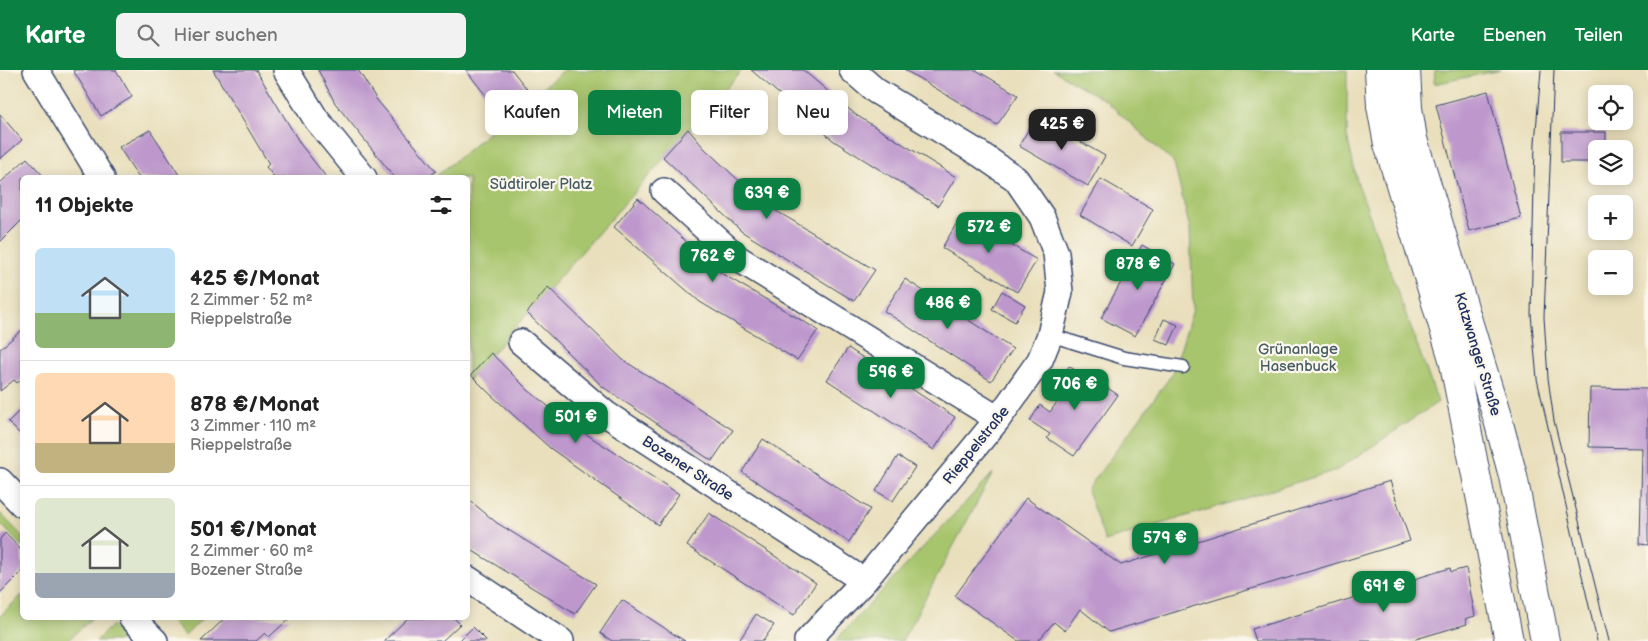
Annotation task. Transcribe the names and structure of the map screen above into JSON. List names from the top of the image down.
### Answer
{
  "streets": {
    "main road": ["Katzwanger Straße"],
    "street": ["Rieppelstraße", "Bozener Straße"]
  },
  "crossings": [
    ["Rieppelstraße", "Bozener Straße"]
  ],
  "parks": ["Südtiroler Platz", "Grünanlage Hasenbuck"],
  "page": {
    "header": "Karte",
    "search": "Hier suchen",
    "nav": ["Karte", "Ebenen", "Teilen"],
    "map_buttons": ["+", "−"],
    "chip": [
      "Kaufen",
      "Mieten",
      "Filter",
      "Neu"
    ],
    "price": [
      "425 €",
      "639 €",
      "572 €",
      "762 €",
      "878 €",
      "486 €",
      "596 €",
      "706 €",
      "501 €",
      "579 €",
      "691 €"
    ],
    "heading": "11 Objekte",
    "list": [
      {
        "name": "425 €/Monat",
        "note": "2 Zimmer · 52 m² · Rieppelstraße"
      },
      {
        "name": "878 €/Monat",
        "note": "3 Zimmer · 110 m² · Rieppelstraße"
      },
      {
        "name": "501 €/Monat",
        "note": "2 Zimmer · 60 m² · Bozener Straße"
      }
    ]
  }
}
